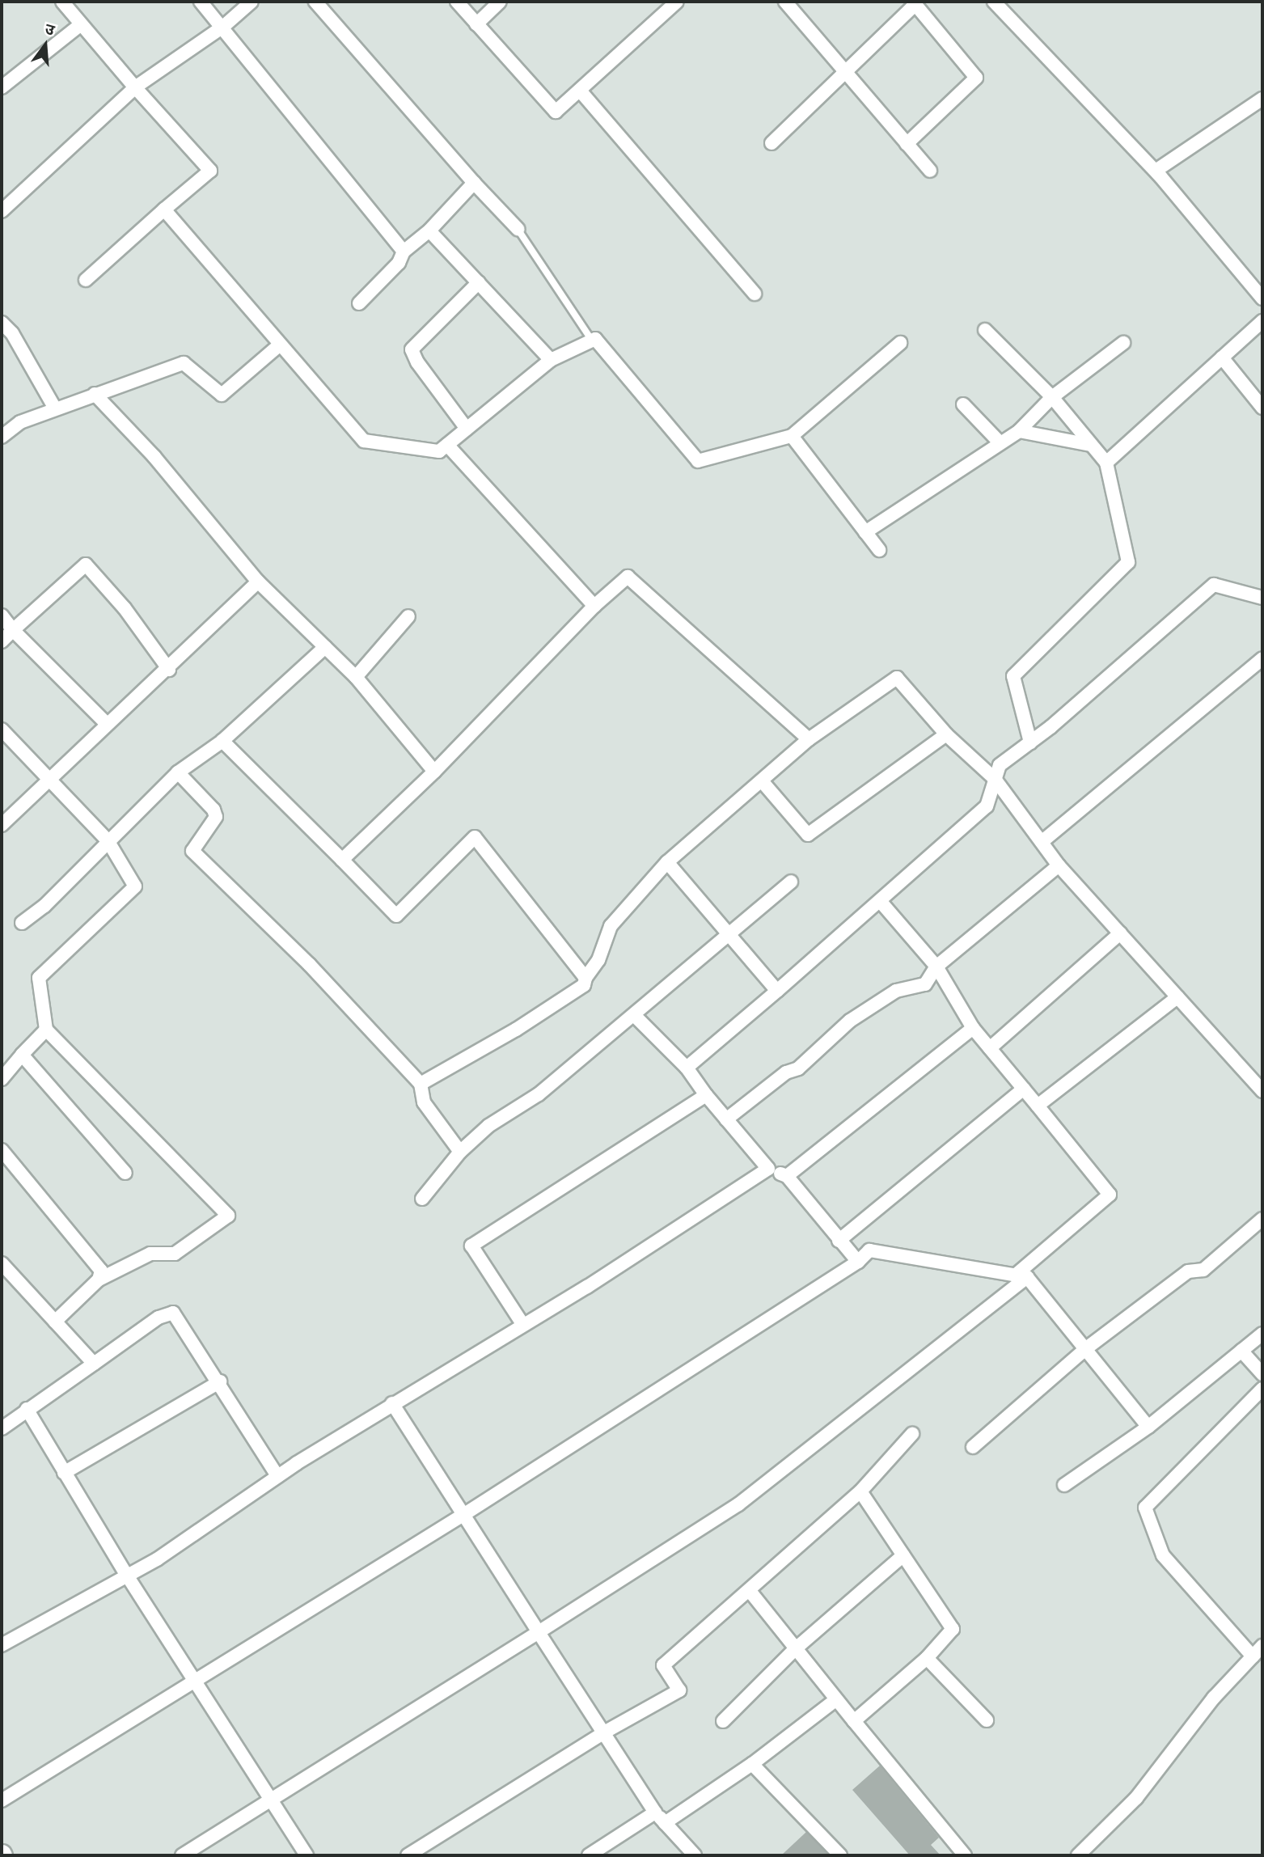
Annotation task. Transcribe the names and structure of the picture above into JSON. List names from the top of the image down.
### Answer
{
  "north": "top"
}
